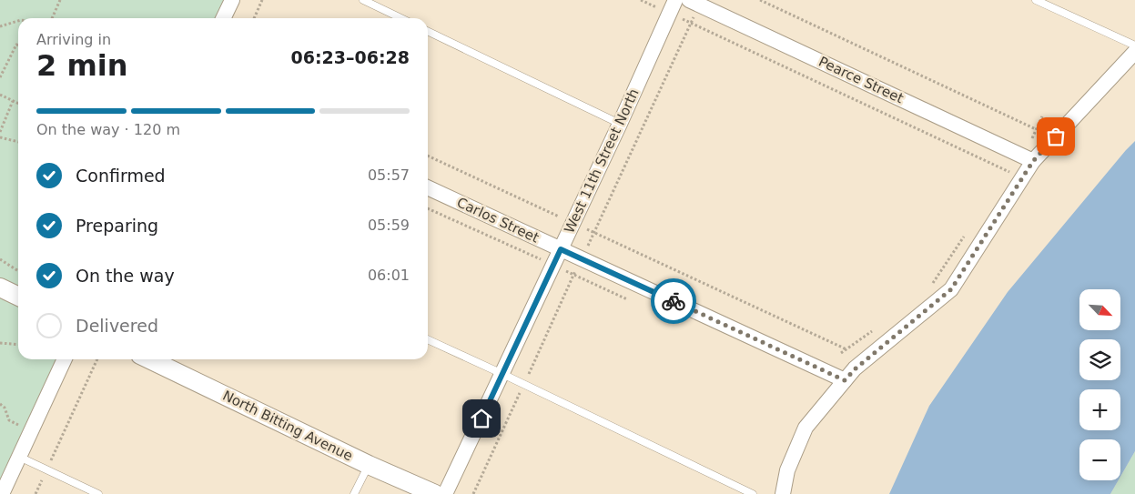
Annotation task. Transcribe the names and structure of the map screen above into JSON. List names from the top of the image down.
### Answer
{
  "streets": {
    "street": [
      "Pearce Street",
      "West 11th Street North",
      "Carlos Street",
      "North Bitting Avenue"
    ]
  },
  "crossings": [
    ["West 11th Street North", "Carlos Street"]
  ],
  "north": "bottom right",
  "page": {
    "heading": ["2 min", "Arriving in", "06:23–06:28"],
    "bar": "On the way · 120 m",
    "list": [
      ["Confirmed", "05:57"],
      ["Preparing", "05:59"],
      ["On the way", "06:01"],
      "Delivered"
    ],
    "map_buttons": ["+", "−"]
  }
}
